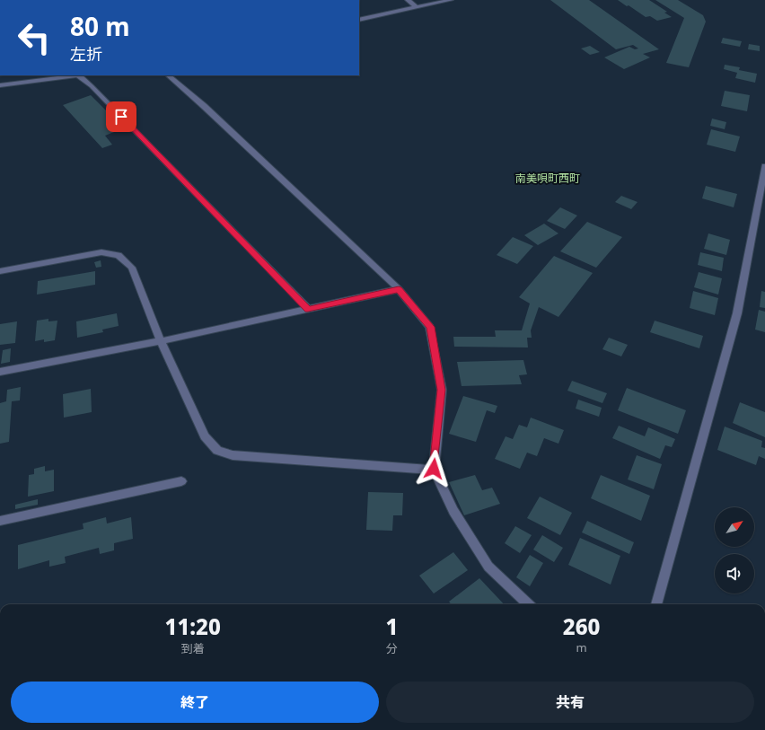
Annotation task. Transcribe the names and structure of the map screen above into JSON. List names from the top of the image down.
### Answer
{
  "districts": ["南美唄町西町"],
  "north": "top right",
  "page": {
    "turn": ["80 m", "左折"],
    "eta": [
      "11:20",
      "到着",
      "1",
      "分",
      "260",
      "m"
    ],
    "buttons": ["終了", "共有"]
  }
}
